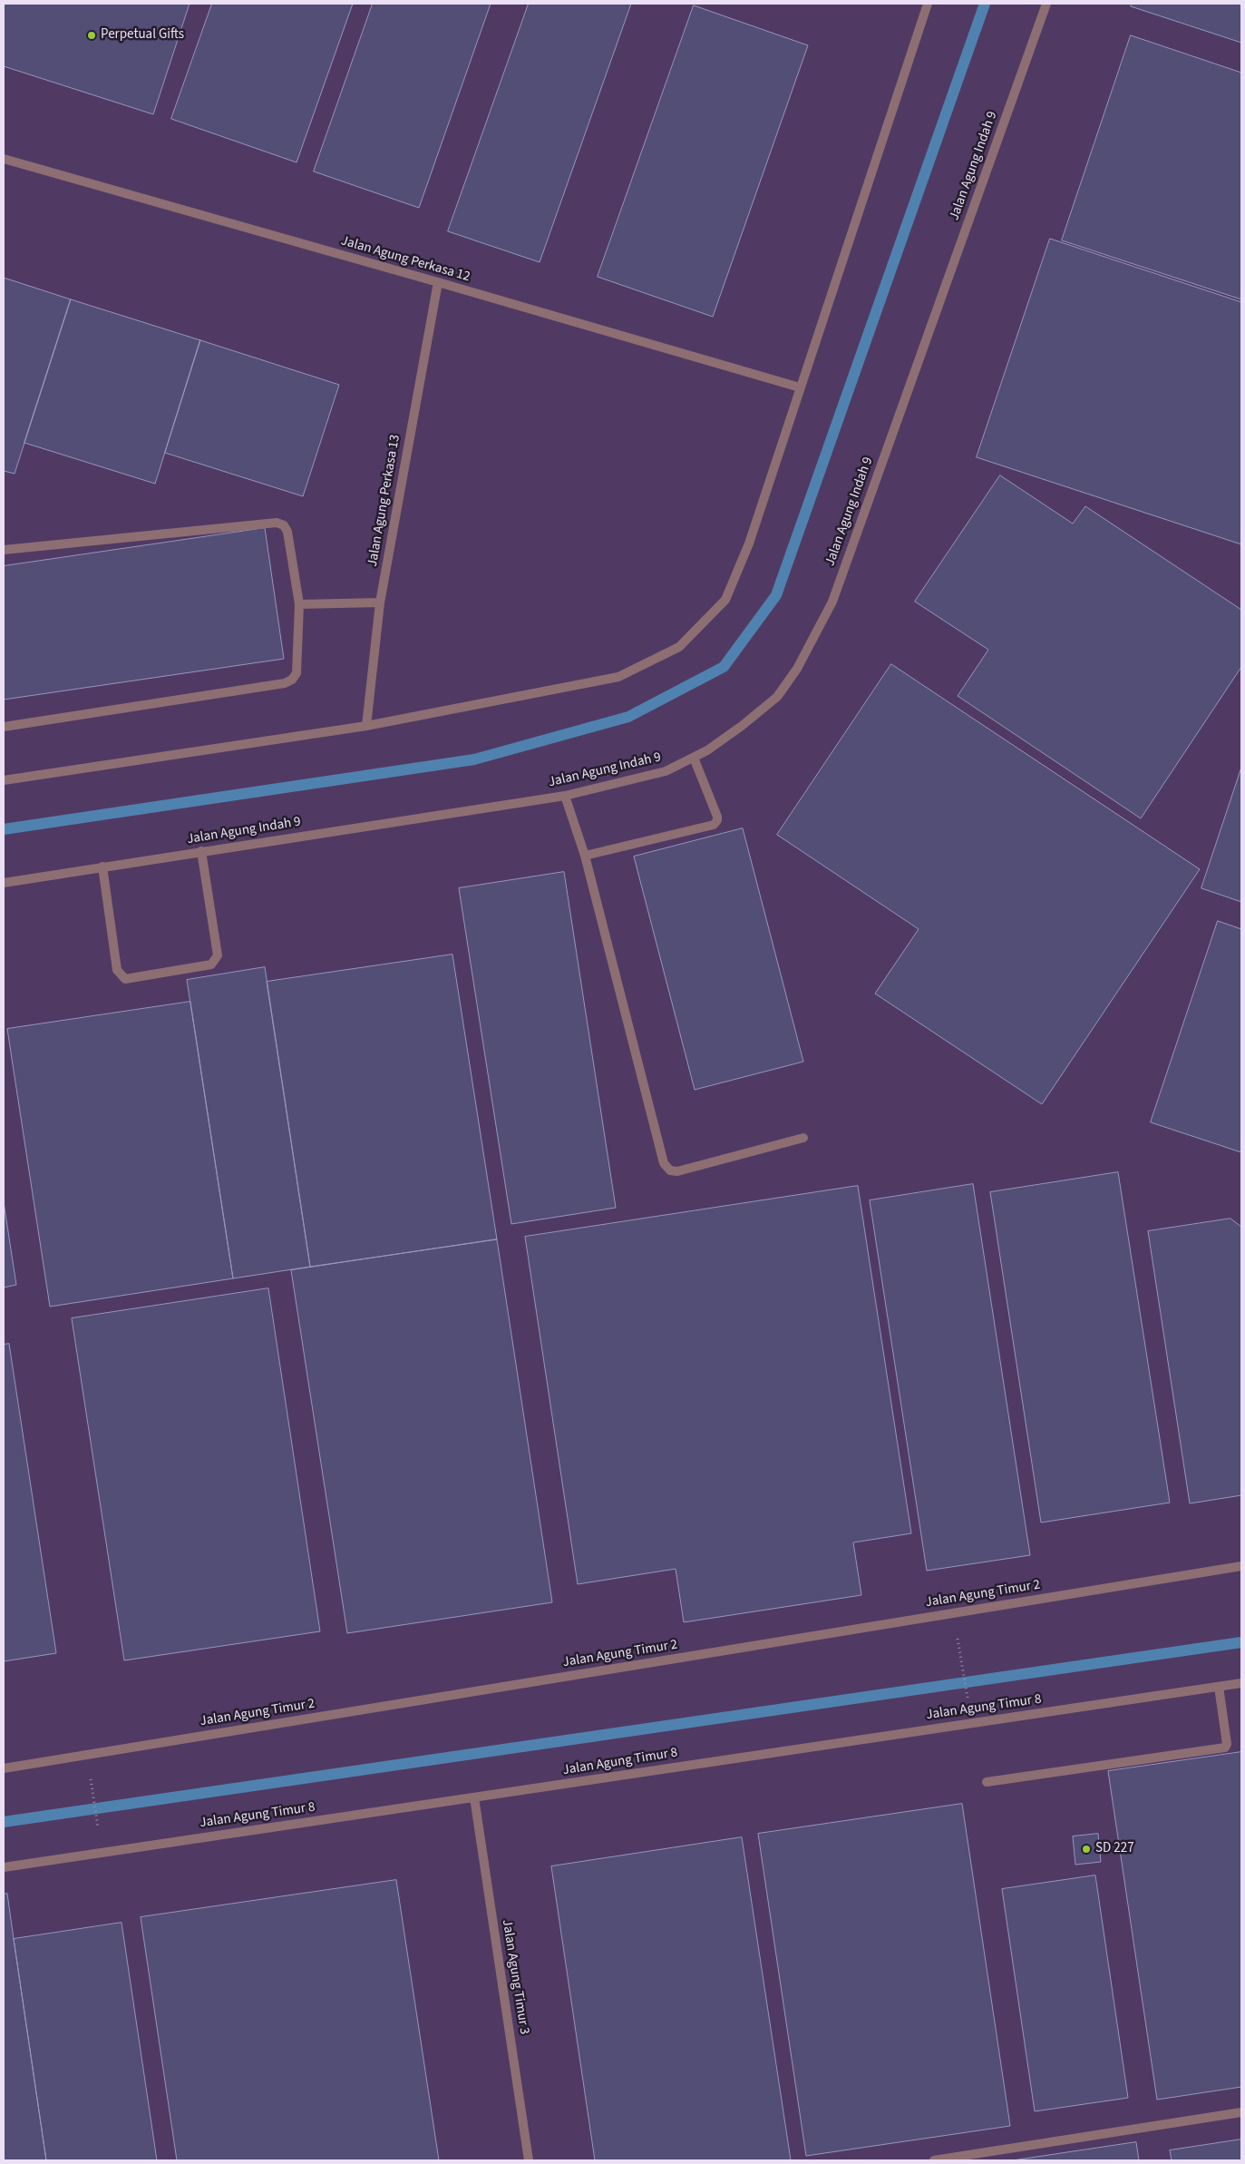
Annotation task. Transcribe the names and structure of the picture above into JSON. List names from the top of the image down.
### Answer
{
  "streets": {
    "street": [
      "Jalan Agung Indah 9",
      "Jalan Agung Perkasa 12",
      "Jalan Agung Perkasa 13",
      "Jalan Agung Timur 2",
      "Jalan Agung Timur 8",
      "Jalan Agung Timur 3"
    ]
  },
  "crossings": [
    ["Jalan Agung Perkasa 12", "Jalan Agung Perkasa 13"],
    ["Jalan Agung Timur 8", "Jalan Agung Timur 3"]
  ],
  "places": ["Perpetual Gifts", "SD 227"]
}
